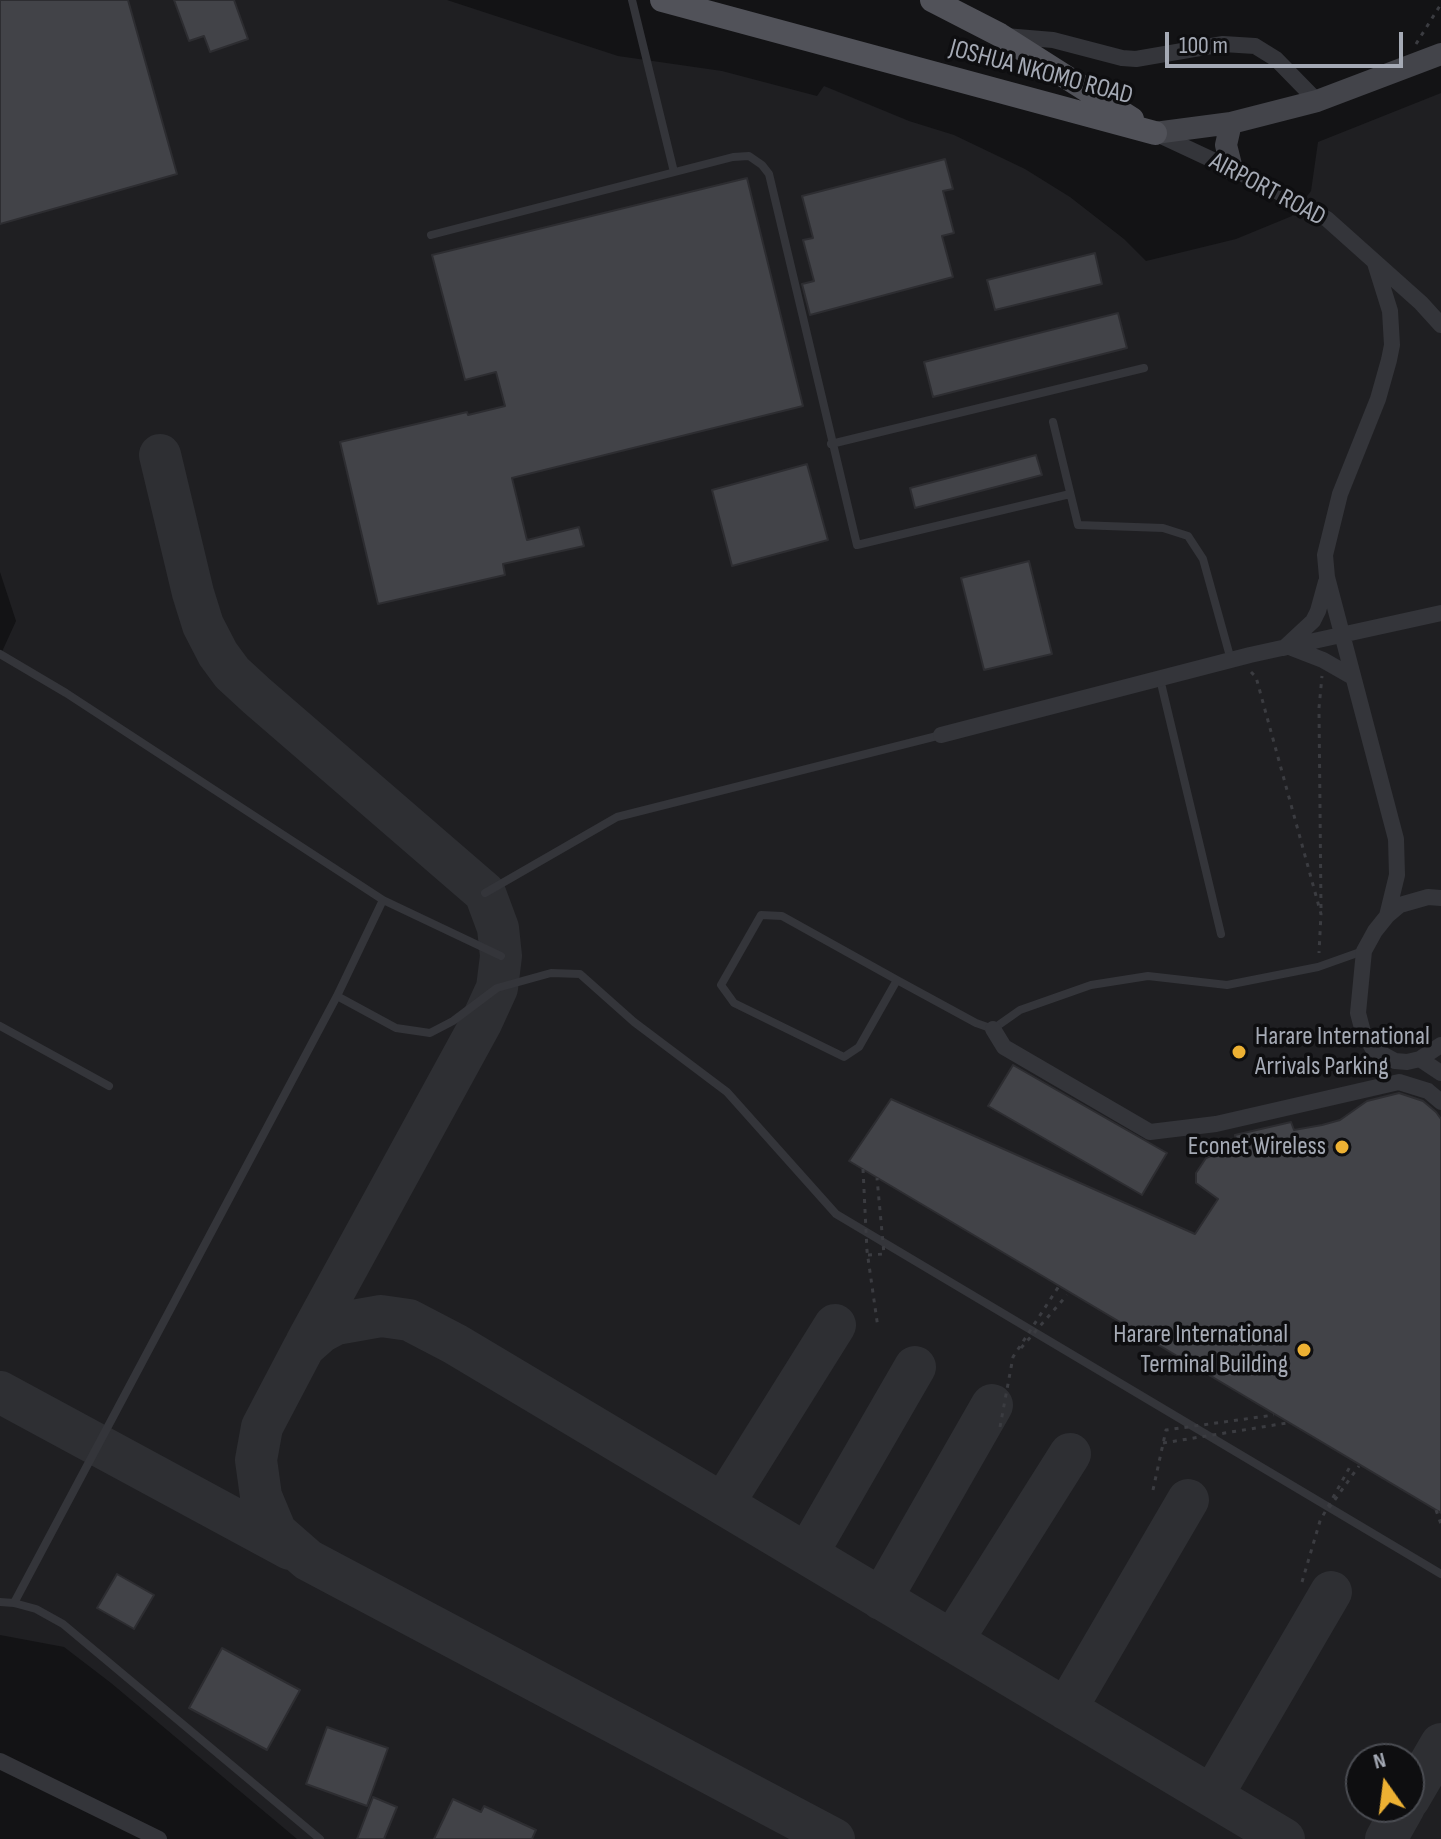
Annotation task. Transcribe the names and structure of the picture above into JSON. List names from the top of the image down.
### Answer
{
  "streets": {
    "main road": ["JOSHUA NKOMO ROAD"],
    "street": ["AIRPORT ROAD"]
  },
  "crossings": [
    ["JOSHUA NKOMO ROAD", "AIRPORT ROAD"]
  ],
  "places": ["Harare International Arrivals Parking", "Econet Wireless", "Harare International Terminal Building"],
  "scale_bar": "100 m",
  "north": "top"
}
